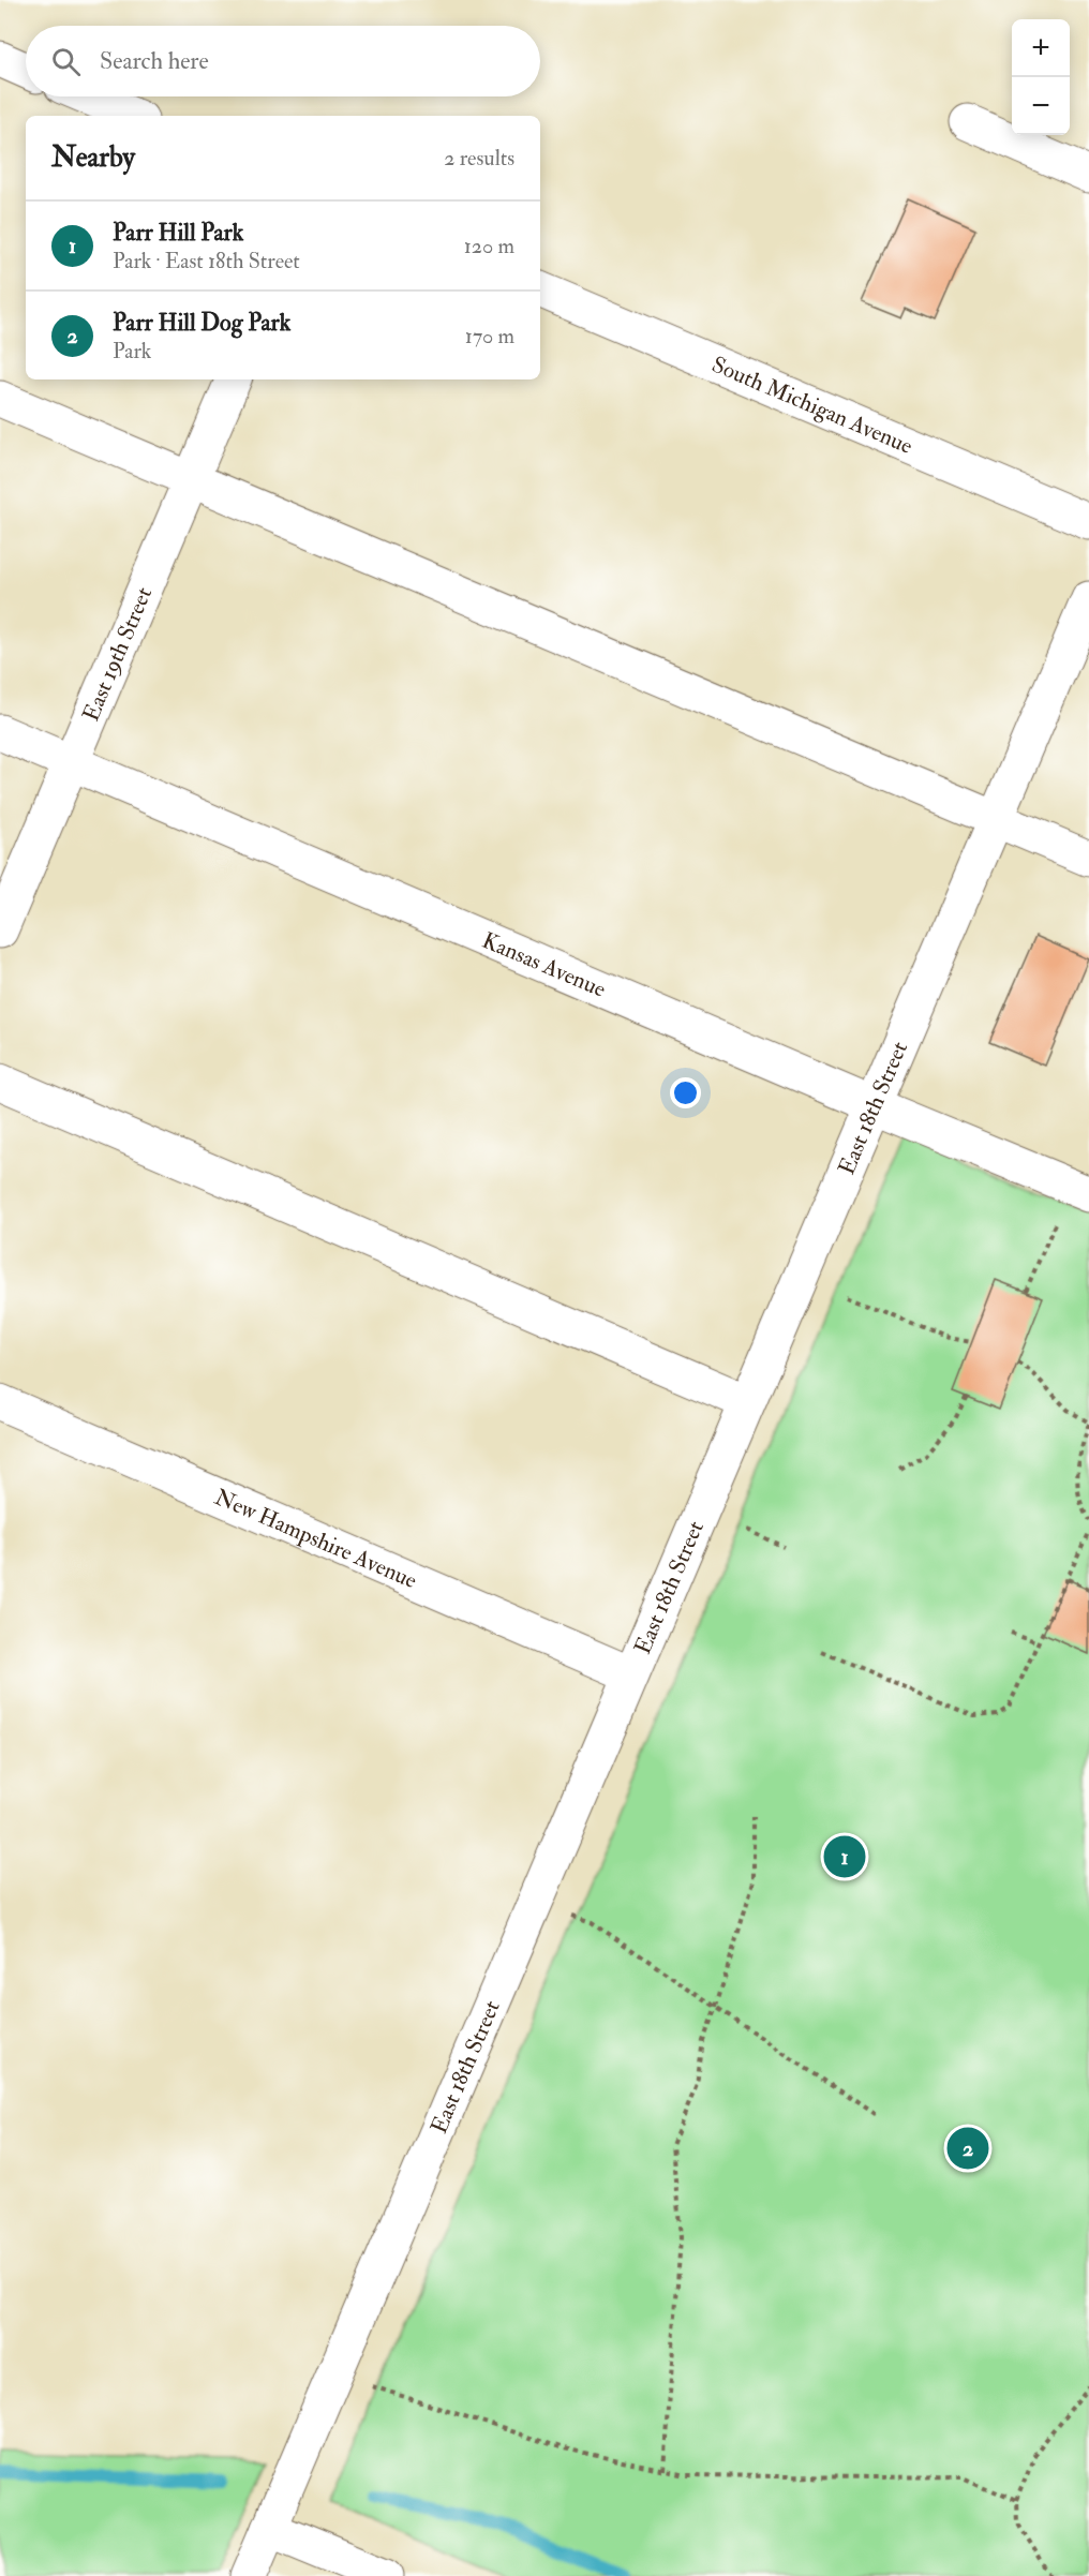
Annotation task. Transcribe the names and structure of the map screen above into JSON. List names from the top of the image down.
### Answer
{
  "streets": {
    "street": [
      "South Michigan Avenue",
      "East 19th Street",
      "Kansas Avenue",
      "East 18th Street",
      "New Hampshire Avenue"
    ]
  },
  "crossings": [
    ["East 19th Street", "Kansas Avenue"],
    ["Kansas Avenue", "East 18th Street"],
    ["East 18th Street", "New Hampshire Avenue"]
  ],
  "page": {
    "map_buttons": ["+", "−"],
    "search": "Search here",
    "heading": ["Nearby", "2 results"],
    "list": [
      {
        "mark": "1",
        "name": "Parr Hill Park",
        "note": "Park · East 18th Street",
        "value": "120 m"
      },
      {
        "mark": "2",
        "name": "Parr Hill Dog Park",
        "note": "Park",
        "value": "170 m"
      }
    ],
    "pins": ["1", "2"]
  }
}
